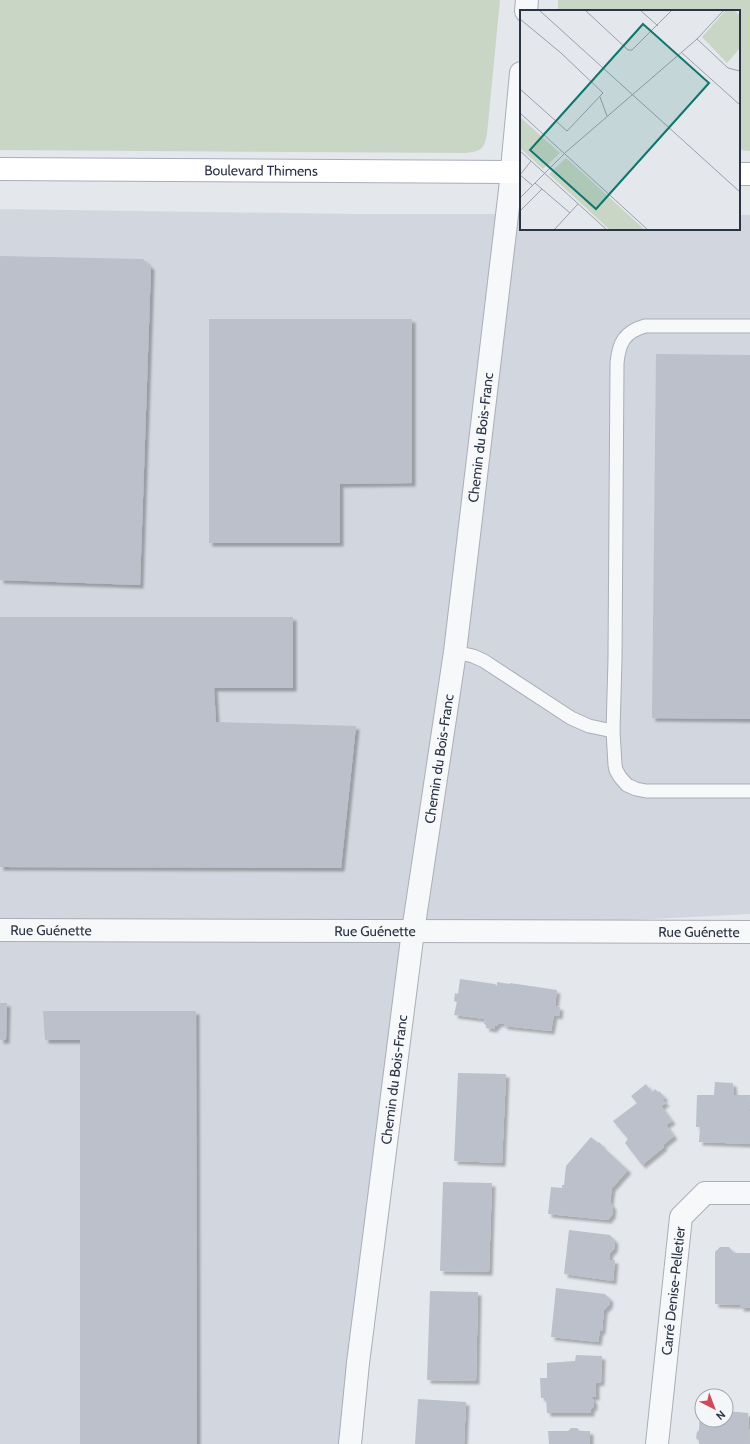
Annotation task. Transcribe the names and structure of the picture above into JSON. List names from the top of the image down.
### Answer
{
  "streets": {
    "street": [
      "Boulevard Thimens",
      "Chemin du Bois-Franc",
      "Rue Guénette",
      "Carré Denise-Pelletier"
    ]
  },
  "crossings": [
    ["Boulevard Thimens", "Chemin du Bois-Franc"],
    ["Chemin du Bois-Franc", "Rue Guénette"]
  ],
  "north": "bottom right"
}
